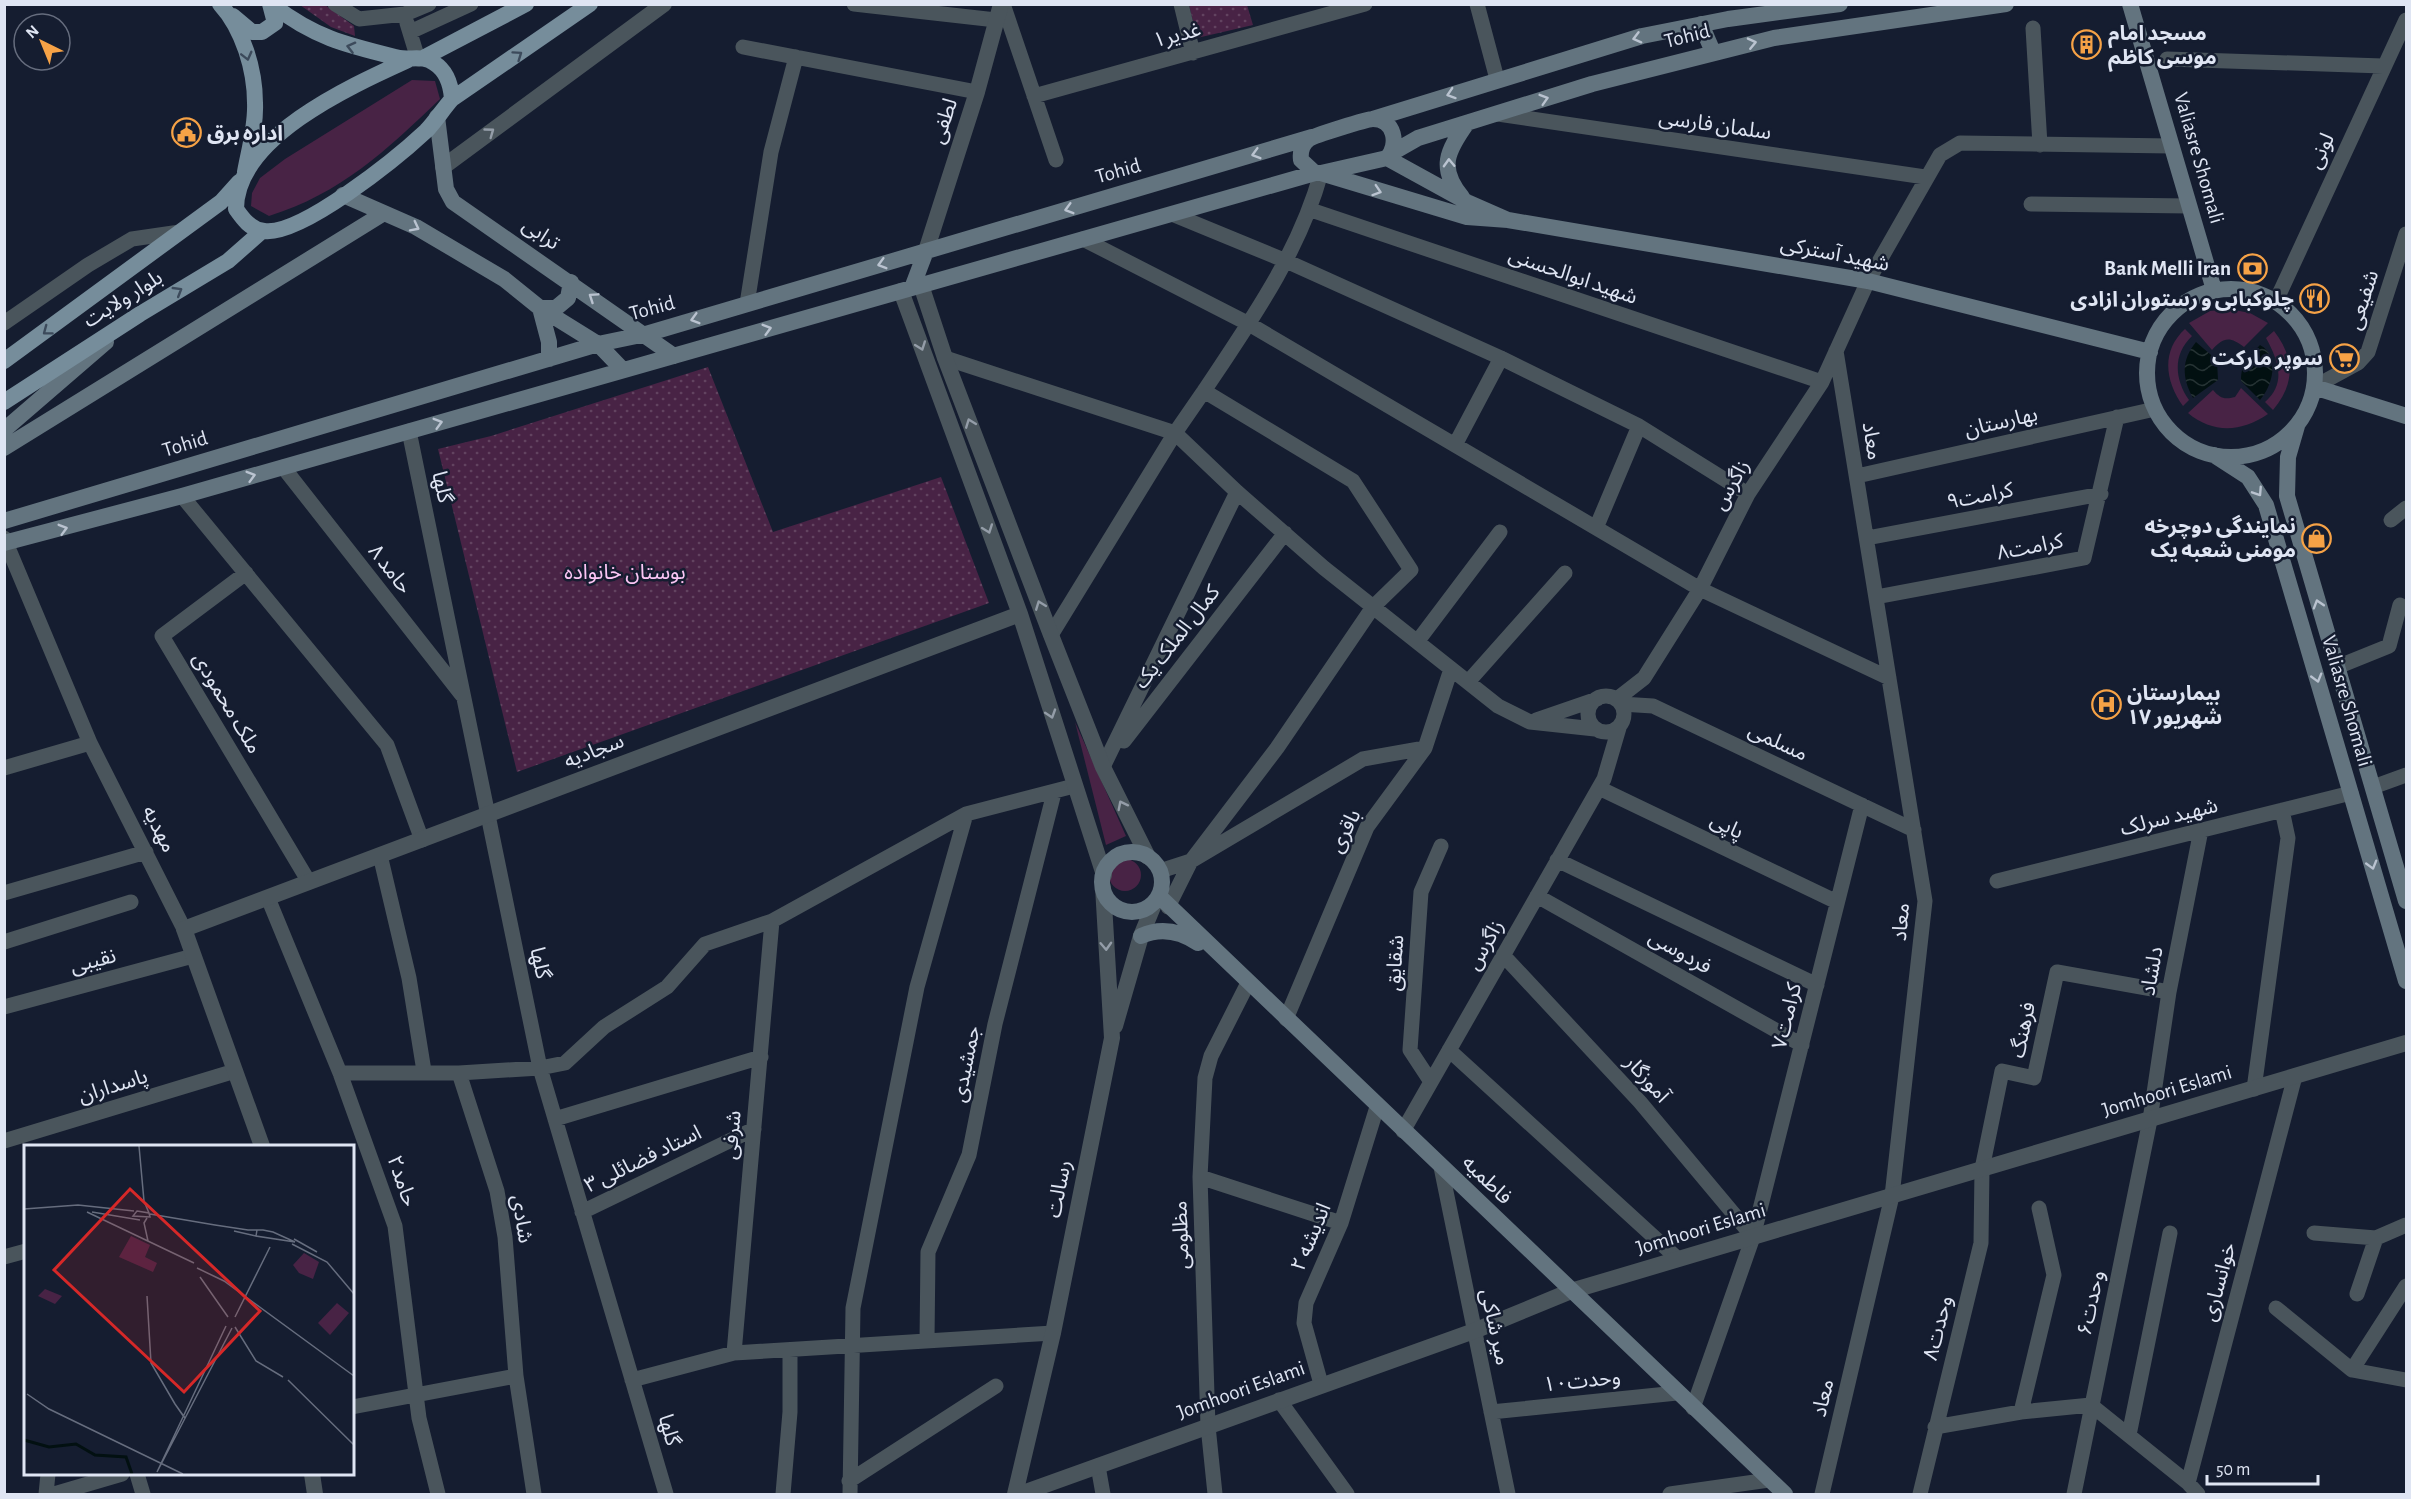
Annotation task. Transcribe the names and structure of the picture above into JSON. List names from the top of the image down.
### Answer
{
  "streets": {
    "main road": [
      "Tohid",
      "Valiasre Shomali",
      "ترابی",
      "شهید آسترکی",
      "بلوار ولایت",
      "فاطمیه"
    ],
    "street": [
      "غدیر۱",
      "لطفی",
      "سلمان فارسی",
      "لونی",
      "شهید ابوالحسنی",
      "شفیعی",
      "بهارستان",
      "معاد",
      "زاگرس",
      "گلها",
      "کرامت۹",
      "کرامت۸",
      "حامد ۸",
      "کمال الملک یک",
      "ملک محمودی",
      "مسلمی",
      "سجادیه",
      "شهید سرلک",
      "پاپی",
      "مهدیه",
      "باقری",
      "فردوسی",
      "نقیبی",
      "شقایق",
      "دلشاد",
      "کرامت۷",
      "فرهنگ",
      "جمشیدی",
      "آموزگار",
      "پاسداران",
      "Jomhoori Eslami",
      "شرفی",
      "استاد فضائلی ۳",
      "حامد۲",
      "رسالت",
      "شادی",
      "مظلومی",
      "اندیشه ۲",
      "خوانساری",
      "وحدت۶",
      "میر شاکی",
      "وحدت۸",
      "وحدت۱۰"
    ]
  },
  "crossings": [
    ["Tohid", "لطفی"],
    ["Tohid", "سلمان فارسی"],
    ["Tohid", "ترابی"],
    ["سلمان فارسی", "زاگرس"],
    ["لونی", "Valiasre Shomali"],
    ["لونی", "شهید آسترکی"],
    ["لونی", "شفیعی"],
    ["لونی", "بهارستان"],
    ["Valiasre Shomali", "شهید آسترکی"],
    ["Valiasre Shomali", "شفیعی"],
    ["Valiasre Shomali", "بهارستان"],
    ["Valiasre Shomali", "زاگرس"],
    ["Valiasre Shomali", "شهید سرلک"],
    ["شهید آسترکی", "شفیعی"],
    ["شهید آسترکی", "بهارستان"],
    ["شهید آسترکی", "زاگرس"],
    ["شهید ابوالحسنی", "زاگرس"],
    ["شفیعی", "بهارستان"],
    ["بهارستان", "معاد"],
    ["بهارستان", "کرامت۸"],
    ["معاد", "زاگرس"],
    ["معاد", "کرامت۹"],
    ["معاد", "کرامت۸"],
    ["معاد", "مسلمی"],
    ["معاد", "Jomhoori Eslami"],
    ["زاگرس", "مسلمی"],
    ["زاگرس", "پاپی"],
    ["زاگرس", "فردوسی"],
    ["زاگرس", "شقایق"],
    ["زاگرس", "آموزگار"],
    ["زاگرس", "فاطمیه"],
    ["گلها", "حامد ۸"],
    ["گلها", "سجادیه"],
    ["گلها", "استاد فضائلی ۳"],
    ["کرامت۹", "کرامت۸"],
    ["ملک محمودی", "سجادیه"],
    ["مسلمی", "کرامت۷"],
    ["سجادیه", "مهدیه"],
    ["سجادیه", "حامد۲"],
    ["سجادیه", "رسالت"],
    ["شهید سرلک", "دلشاد"],
    ["پاپی", "کرامت۷"],
    ["مهدیه", "نقیبی"],
    ["مهدیه", "پاسداران"],
    ["باقری", "فاطمیه"],
    ["فردوسی", "کرامت۷"],
    ["دلشاد", "فرهنگ"],
    ["دلشاد", "Jomhoori Eslami"],
    ["دلشاد", "وحدت۶"],
    ["کرامت۷", "آموزگار"],
    ["کرامت۷", "Jomhoori Eslami"],
    ["کرامت۷", "فاطمیه"],
    ["فرهنگ", "Jomhoori Eslami"],
    ["فرهنگ", "وحدت۸"],
    ["آموزگار", "Jomhoori Eslami"],
    ["Jomhoori Eslami", "فاطمیه"],
    ["Jomhoori Eslami", "مظلومی"],
    ["Jomhoori Eslami", "اندیشه ۲"],
    ["Jomhoori Eslami", "خوانساری"],
    ["Jomhoori Eslami", "وحدت۶"],
    ["Jomhoori Eslami", "میر شاکی"],
    ["Jomhoori Eslami", "وحدت۸"],
    ["شرفی", "استاد فضائلی ۳"],
    ["فاطمیه", "رسالت"],
    ["فاطمیه", "مظلومی"],
    ["فاطمیه", "اندیشه ۲"],
    ["فاطمیه", "میر شاکی"],
    ["فاطمیه", "وحدت۱۰"],
    ["میر شاکی", "وحدت۱۰"]
  ],
  "parks": ["بوستان خانواده"],
  "places": {
    "building": ["مسجد امام موسی کاظم"],
    "public building": ["اداره برق"],
    "bank": ["Bank Melli Iran"],
    "restaurant": ["چلوکبابی و رستوران ازادی"],
    "supermarket": ["سوپر مارکت"],
    "shop": ["نمایندگی دوچرخه مومنی شعبه یک"],
    "hospital": ["بیمارستان ۱۷ شهریور"]
  },
  "scale_bar": "50 m",
  "north": "top left"
}
